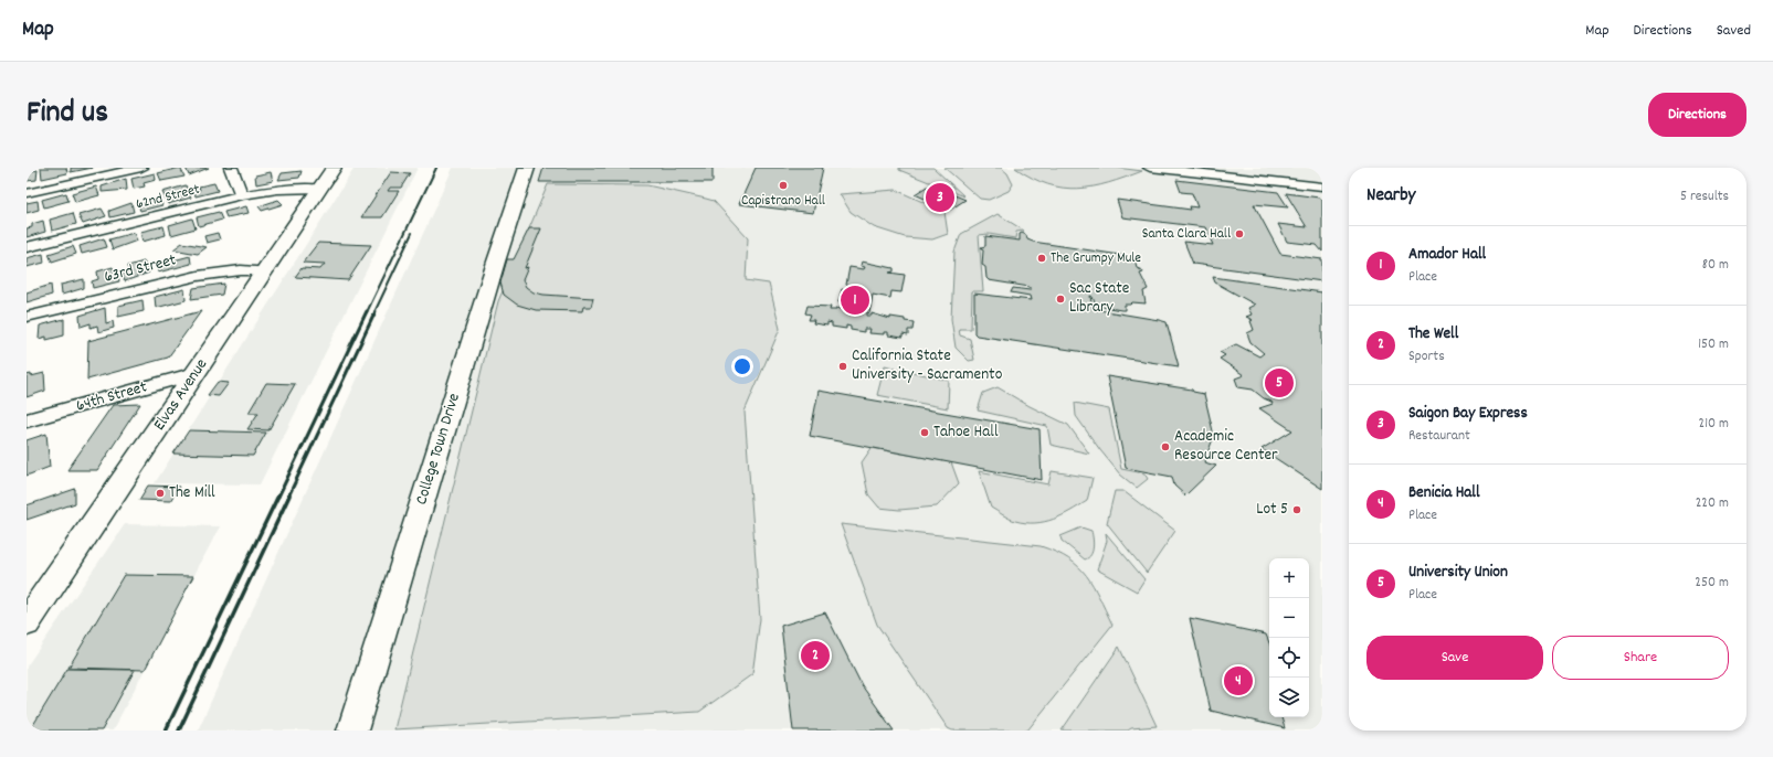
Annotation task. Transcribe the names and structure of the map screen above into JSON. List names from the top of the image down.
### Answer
{
  "streets": {
    "main road": ["Elvas Avenue"],
    "street": [
      "62nd Street",
      "63rd Street",
      "64th Street",
      "College Town Drive"
    ]
  },
  "crossings": [
    ["62nd Street", "Elvas Avenue"],
    ["63rd Street", "Elvas Avenue"],
    ["Elvas Avenue", "64th Street"]
  ],
  "places": [
    "Capistrano Hall",
    "Santa Clara Hall",
    "The Grumpy Mule",
    "Sac State Library",
    "California State University - Sacramento",
    "Tahoe Hall",
    "Academic Resource Center",
    "The Mill",
    "Lot 5"
  ],
  "page": {
    "header": "Map",
    "nav": ["Map", "Directions", "Saved"],
    "title": "Find us",
    "buttons": [
      "Directions",
      ["Save", "Share"]
    ],
    "heading": ["Nearby", "5 results"],
    "pins": [
      "3",
      "1",
      "5",
      "2",
      "4"
    ],
    "list": [
      {
        "mark": "1",
        "name": "Amador Hall",
        "note": "Place",
        "value": "80 m"
      },
      {
        "mark": "2",
        "name": "The Well",
        "note": "Sports",
        "value": "150 m"
      },
      {
        "mark": "3",
        "name": "Saigon Bay Express",
        "note": "Restaurant",
        "value": "210 m"
      },
      {
        "mark": "4",
        "name": "Benicia Hall",
        "note": "Place",
        "value": "220 m"
      },
      {
        "mark": "5",
        "name": "University Union",
        "note": "Place",
        "value": "250 m"
      }
    ],
    "map_buttons": ["+", "−"]
  }
}
